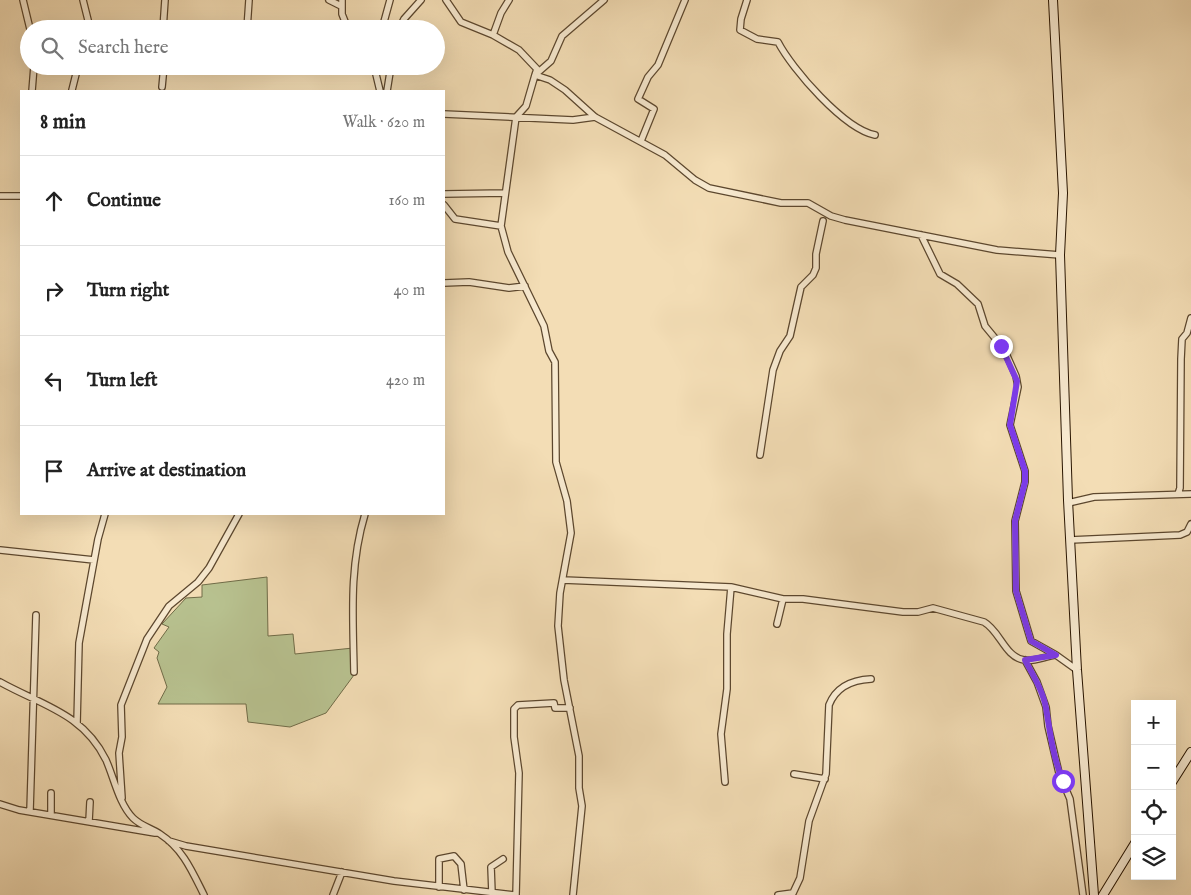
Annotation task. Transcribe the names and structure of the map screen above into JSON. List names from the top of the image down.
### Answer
{
  "page": {
    "search": "Search here",
    "heading": ["8 min", "Walk · 620 m"],
    "list": [
      ["Continue", "160 m"],
      ["Turn right", "40 m"],
      ["Turn left", "420 m"],
      "Arrive at destination"
    ],
    "map_buttons": ["+", "−"]
  }
}
